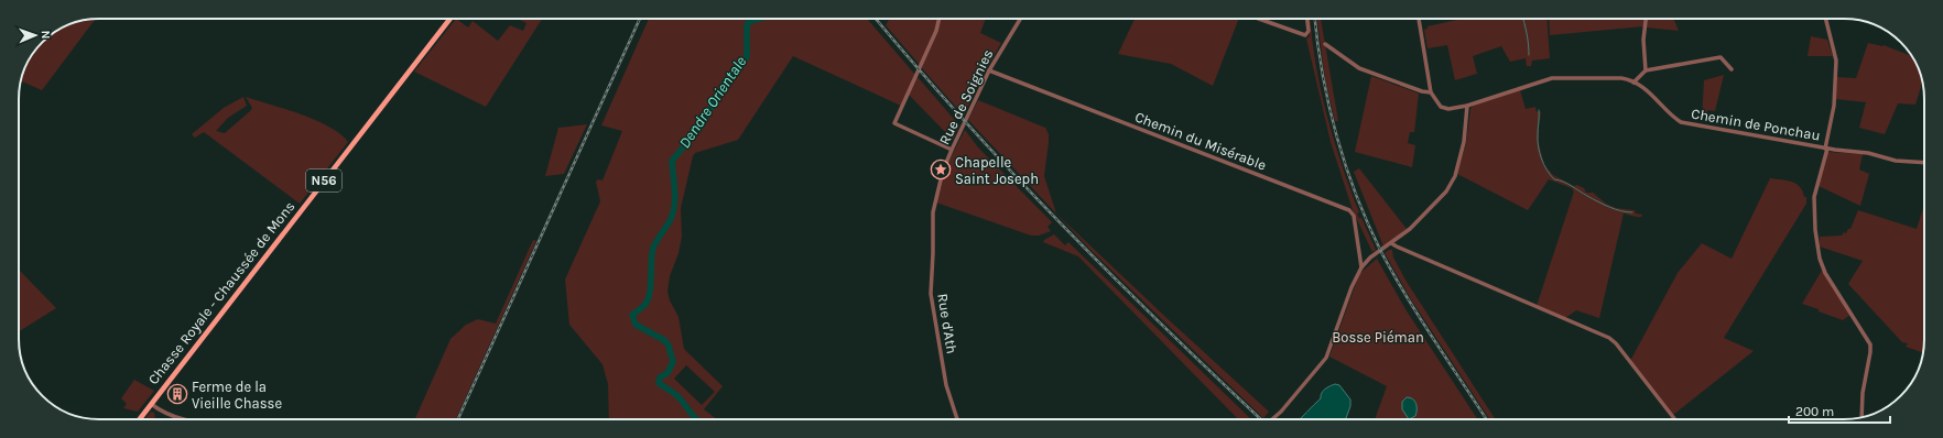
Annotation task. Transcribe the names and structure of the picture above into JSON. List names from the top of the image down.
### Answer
{
  "streets": {
    "main road": ["N56", "Chasse Royale - Chaussée de Mons"],
    "street": [
      "Rue de Soignies",
      "Chemin de Ponchau",
      "Chemin du Misérable",
      "Rue d'Ath"
    ]
  },
  "crossings": [
    ["Rue de Soignies", "Chemin du Misérable"],
    ["Rue de Soignies", "Rue d'Ath"]
  ],
  "water": ["Dendre Orientale"],
  "parks": ["Bosse Piéman"],
  "places": {
    "place": ["Chapelle Saint Joseph"],
    "building": ["Ferme de la Vieille Chasse"]
  },
  "scale_bar": "200 m",
  "north": "right"
}
